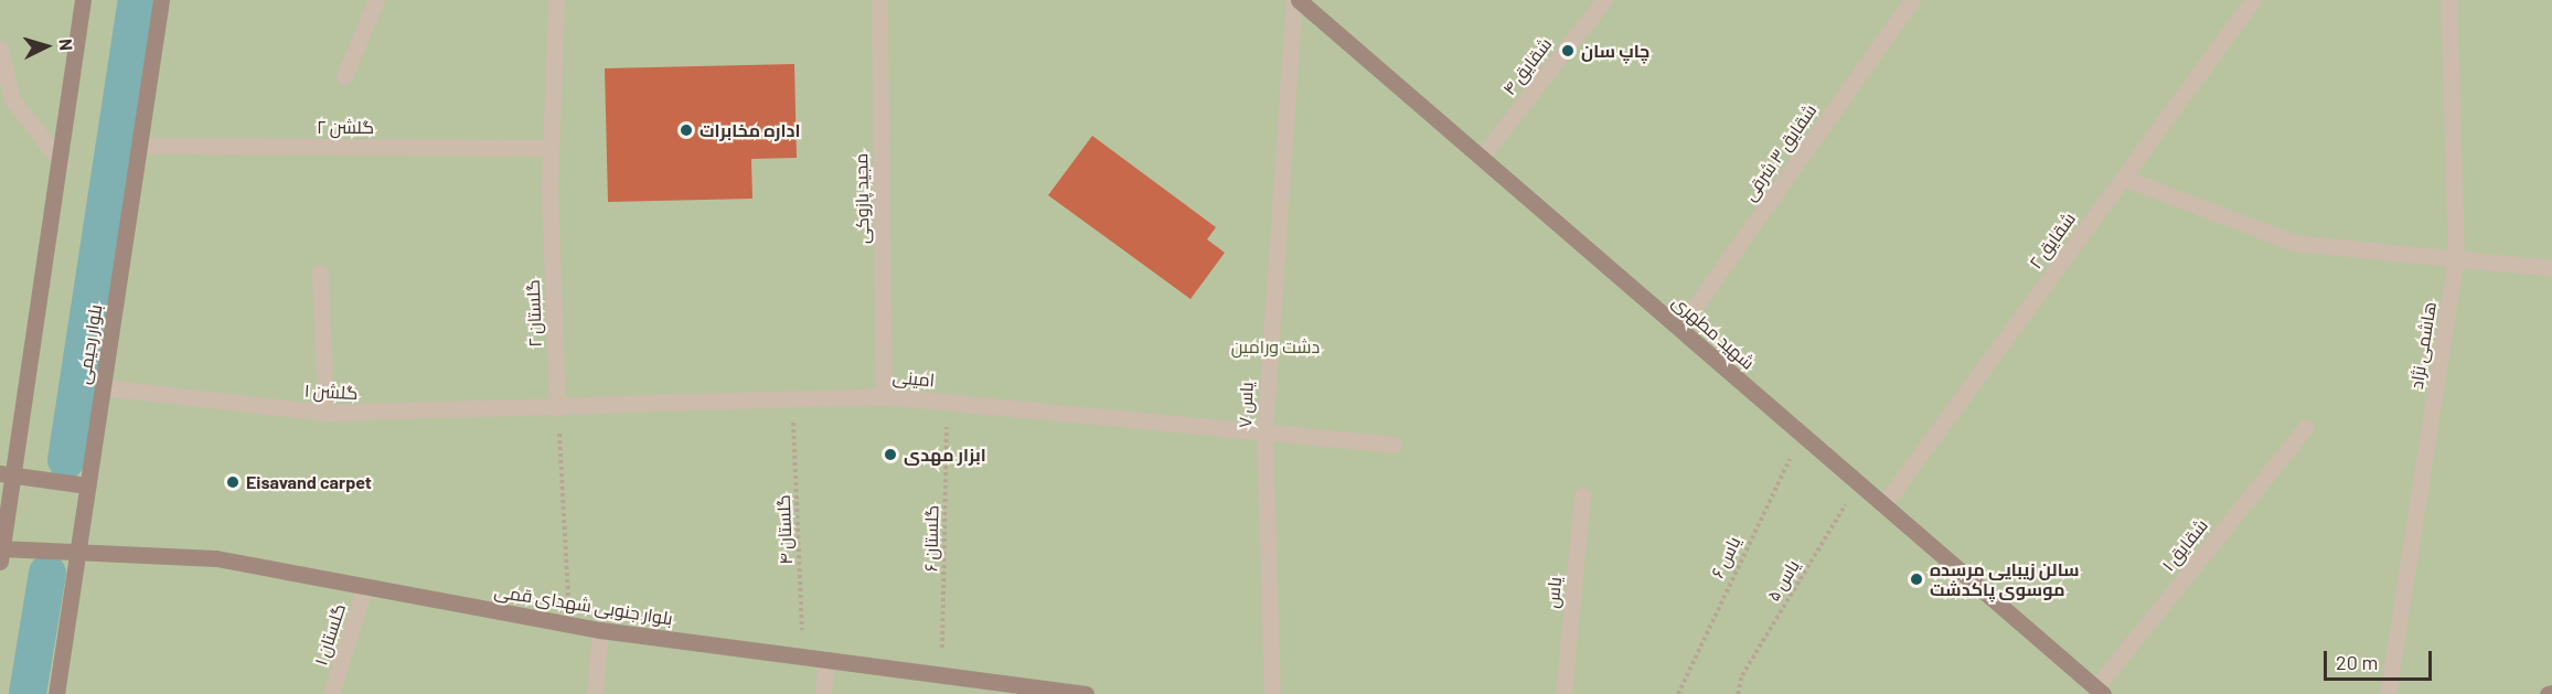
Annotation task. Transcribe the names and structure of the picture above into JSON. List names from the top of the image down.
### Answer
{
  "streets": {
    "main road": ["شهید مطهری", "بلوار رحیمی", "بلوار جنوبی شهدای قمی"],
    "street": [
      "شقایق ۴",
      "گلشن ۲",
      "شقایق ۳ شرقی",
      "مجید پازوکی",
      "شقایق ۲",
      "گلستان ۲",
      "هاشمی نژاد",
      "امینی",
      "گلشن ۱",
      "یاس ۷",
      "شقایق ۱",
      "یاس",
      "گلستان ۱"
    ],
    "path": [
      "گلستان ۴",
      "گلستان ۶",
      "یاس ۶",
      "یاس ۵"
    ]
  },
  "crossings": [
    ["شقایق ۴", "شهید مطهری"],
    ["گلشن ۲", "گلستان ۲"],
    ["گلشن ۲", "بلوار رحیمی"],
    ["شقایق ۳ شرقی", "شهید مطهری"],
    ["مجید پازوکی", "امینی"],
    ["شقایق ۲", "شهید مطهری"],
    ["گلستان ۲", "امینی"],
    ["گلستان ۲", "گلشن ۱"],
    ["شهید مطهری", "یاس ۷"],
    ["شهید مطهری", "شقایق ۱"],
    ["شهید مطهری", "یاس ۶"],
    ["شهید مطهری", "یاس ۵"],
    ["بلوار رحیمی", "گلشن ۱"],
    ["بلوار رحیمی", "بلوار جنوبی شهدای قمی"],
    ["امینی", "گلشن ۱"],
    ["امینی", "یاس ۷"],
    ["امینی", "گلستان ۴"],
    ["امینی", "گلستان ۶"],
    ["گلستان ۴", "بلوار جنوبی شهدای قمی"],
    ["گلستان ۶", "بلوار جنوبی شهدای قمی"],
    ["بلوار جنوبی شهدای قمی", "گلستان ۱"]
  ],
  "parks": ["دشت ورامین"],
  "places": [
    "چاپ سان",
    "اداره مخابرات",
    "ابزار مهدی",
    "Eisavand carpet",
    "سالن زیبایی مرسده موسوی پاکدشت"
  ],
  "scale_bar": "20 m",
  "north": "right"
}
